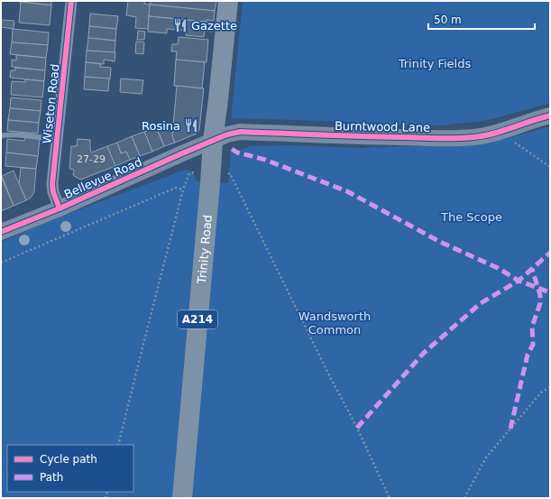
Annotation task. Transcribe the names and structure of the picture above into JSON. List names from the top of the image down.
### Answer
{
  "streets": {
    "highway": ["Trinity Road", "A214"],
    "main road": ["Burntwood Lane", "Bellevue Road"],
    "street": ["Wiseton Road"]
  },
  "crossings": [
    ["Wiseton Road", "Bellevue Road"],
    ["Burntwood Lane", "Bellevue Road"],
    ["Burntwood Lane", "Trinity Road"],
    ["Bellevue Road", "Trinity Road"]
  ],
  "parks": ["Trinity Fields", "The Scope", "Wandsworth Common"],
  "places": {
    "restaurant": ["Gazette", "Rosina"]
  },
  "house_numbers": ["27-29"],
  "legend": ["Cycle path", "Path"],
  "scale_bar": "50 m"
}
